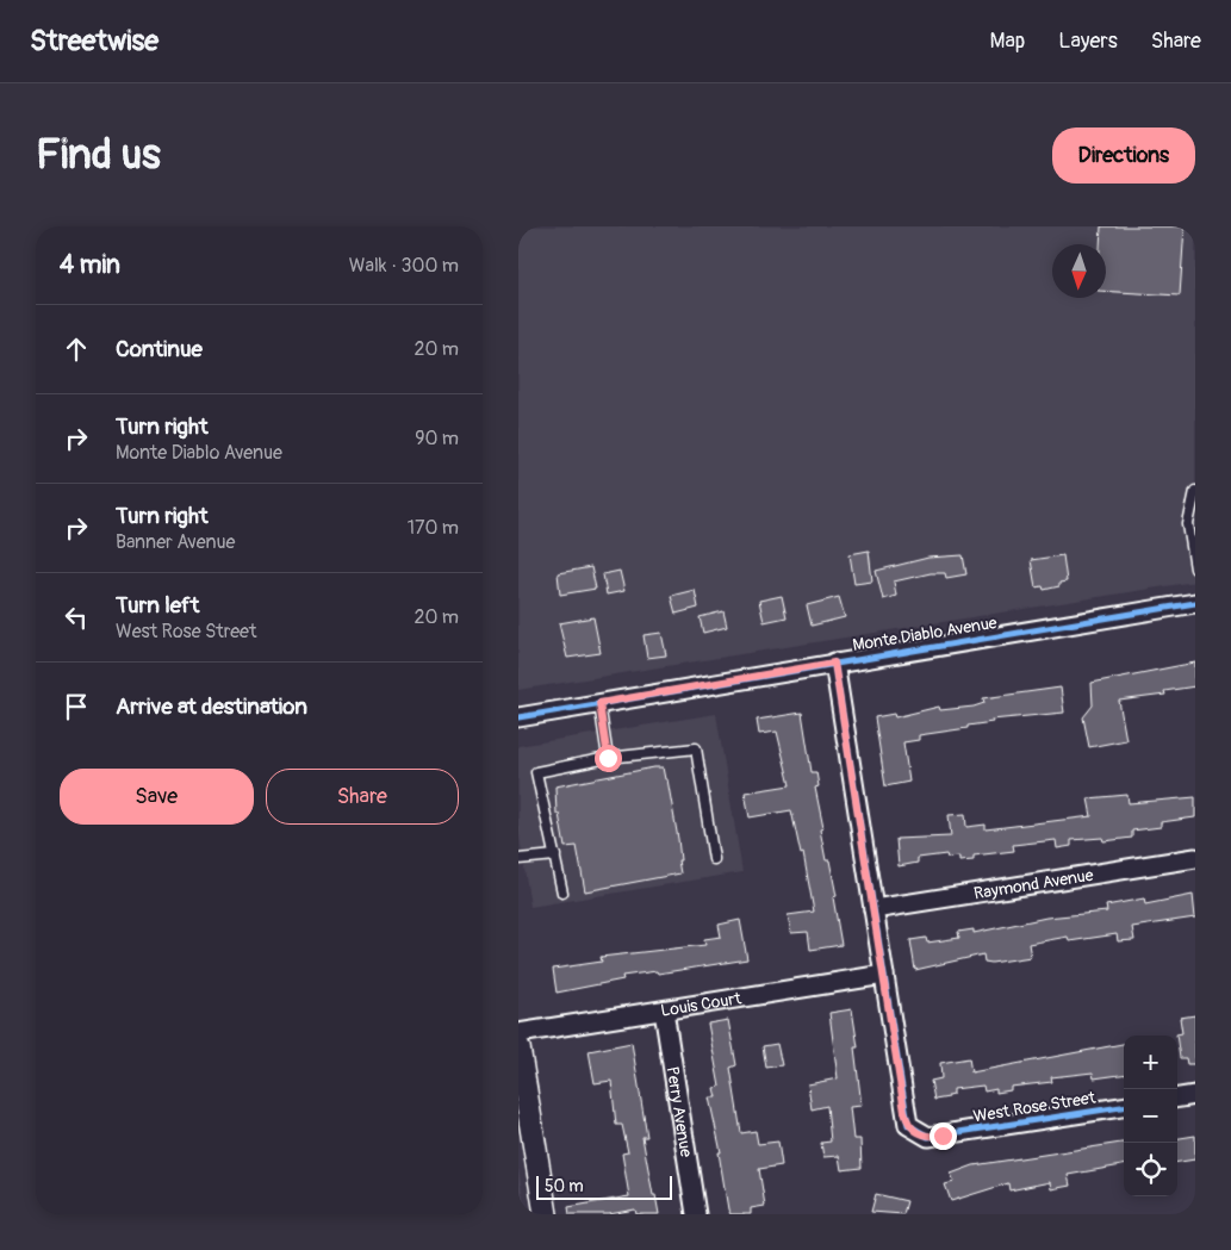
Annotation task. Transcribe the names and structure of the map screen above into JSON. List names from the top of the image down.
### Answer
{
  "streets": {
    "street": [
      "Monte Diablo Avenue",
      "Raymond Avenue",
      "Louis Court",
      "West Rose Street",
      "Perry Avenue"
    ]
  },
  "crossings": [
    ["Louis Court", "West Rose Street"],
    ["Louis Court", "Perry Avenue"]
  ],
  "scale_bar": "50 m",
  "north": "bottom",
  "page": {
    "header": "Streetwise",
    "nav": ["Map", "Layers", "Share"],
    "buttons": [
      "Directions",
      ["Save", "Share"]
    ],
    "title": "Find us",
    "heading": ["4 min", "Walk · 300 m"],
    "list": [
      ["Continue", "20 m"],
      ["Turn right", "Monte Diablo Avenue", "90 m"],
      ["Turn right", "Banner Avenue", "170 m"],
      ["Turn left", "West Rose Street", "20 m"],
      "Arrive at destination"
    ],
    "map_buttons": ["+", "−"],
    "scale": "50 m"
  }
}
